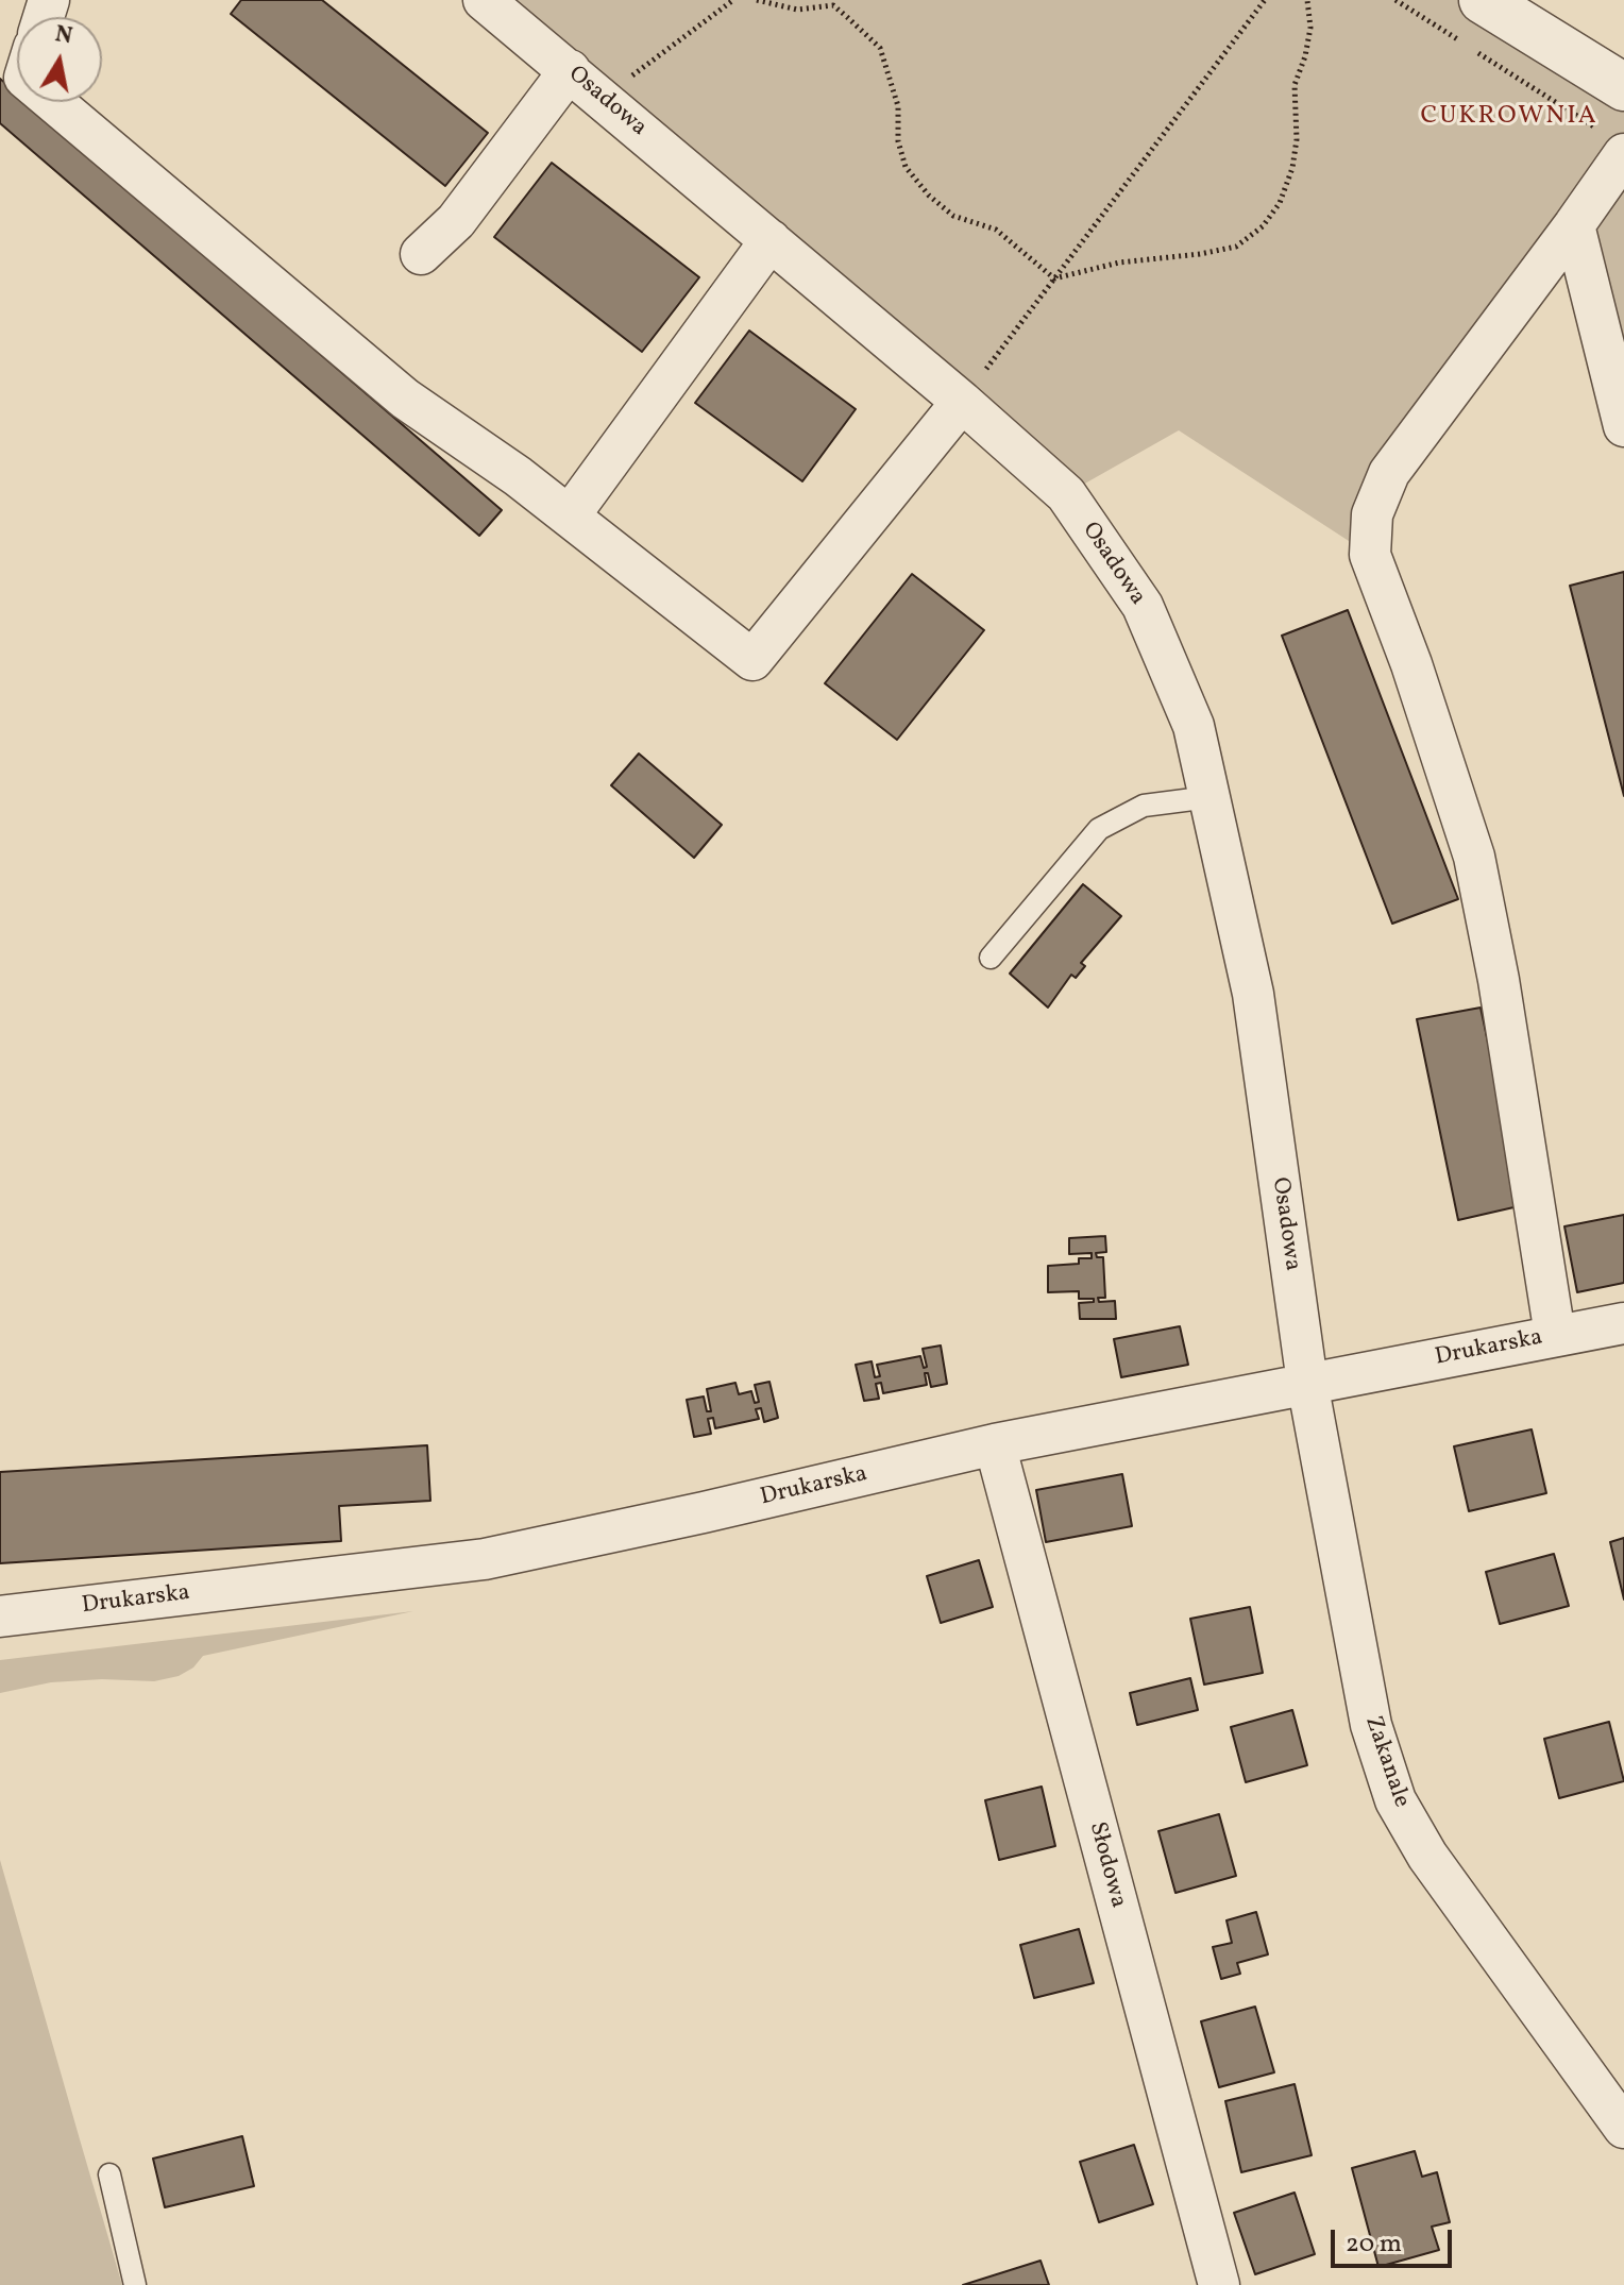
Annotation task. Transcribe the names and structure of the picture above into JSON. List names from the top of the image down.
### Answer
{
  "streets": {
    "street": [
      "Osadowa",
      "Drukarska",
      "Zakanale",
      "Słodowa"
    ]
  },
  "crossings": [
    ["Osadowa", "Drukarska"],
    ["Osadowa", "Zakanale"],
    ["Drukarska", "Zakanale"],
    ["Drukarska", "Słodowa"]
  ],
  "districts": ["CUKROWNIA"],
  "scale_bar": "20 m",
  "north": "top"
}
